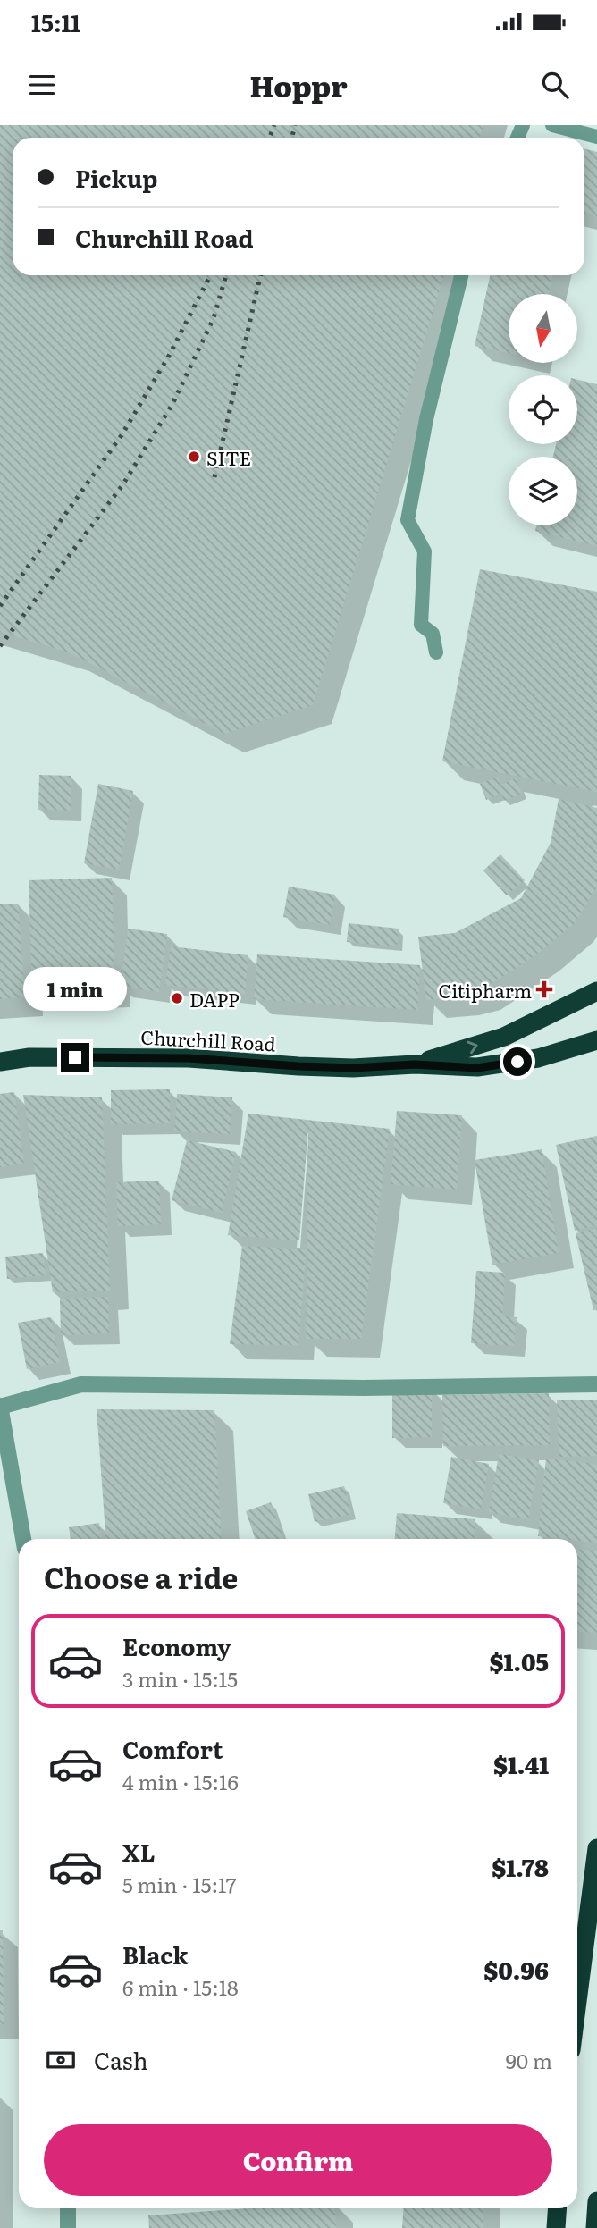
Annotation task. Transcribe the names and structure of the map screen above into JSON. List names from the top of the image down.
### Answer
{
  "streets": {
    "highway": ["Churchill Road"]
  },
  "places": {
    "other": ["SITE", "DAPP"],
    "health": ["Citipharm"]
  },
  "north": "bottom",
  "page": {
    "status": "15:11",
    "header": "Hoppr",
    "banner": ["Pickup", "Churchill Road"],
    "bubble": "1 min",
    "heading": "Choose a ride",
    "list": [
      {
        "name": "Economy",
        "note": "3 min · 15:15",
        "value": "$1.05"
      },
      {
        "name": "Comfort",
        "note": "4 min · 15:16",
        "value": "$1.41"
      },
      {
        "name": "XL",
        "note": "5 min · 15:17",
        "value": "$1.78"
      },
      {
        "name": "Black",
        "note": "6 min · 15:18",
        "value": "$0.96"
      }
    ],
    "pay": ["Cash", "90 m"],
    "buttons": "Confirm"
  }
}
